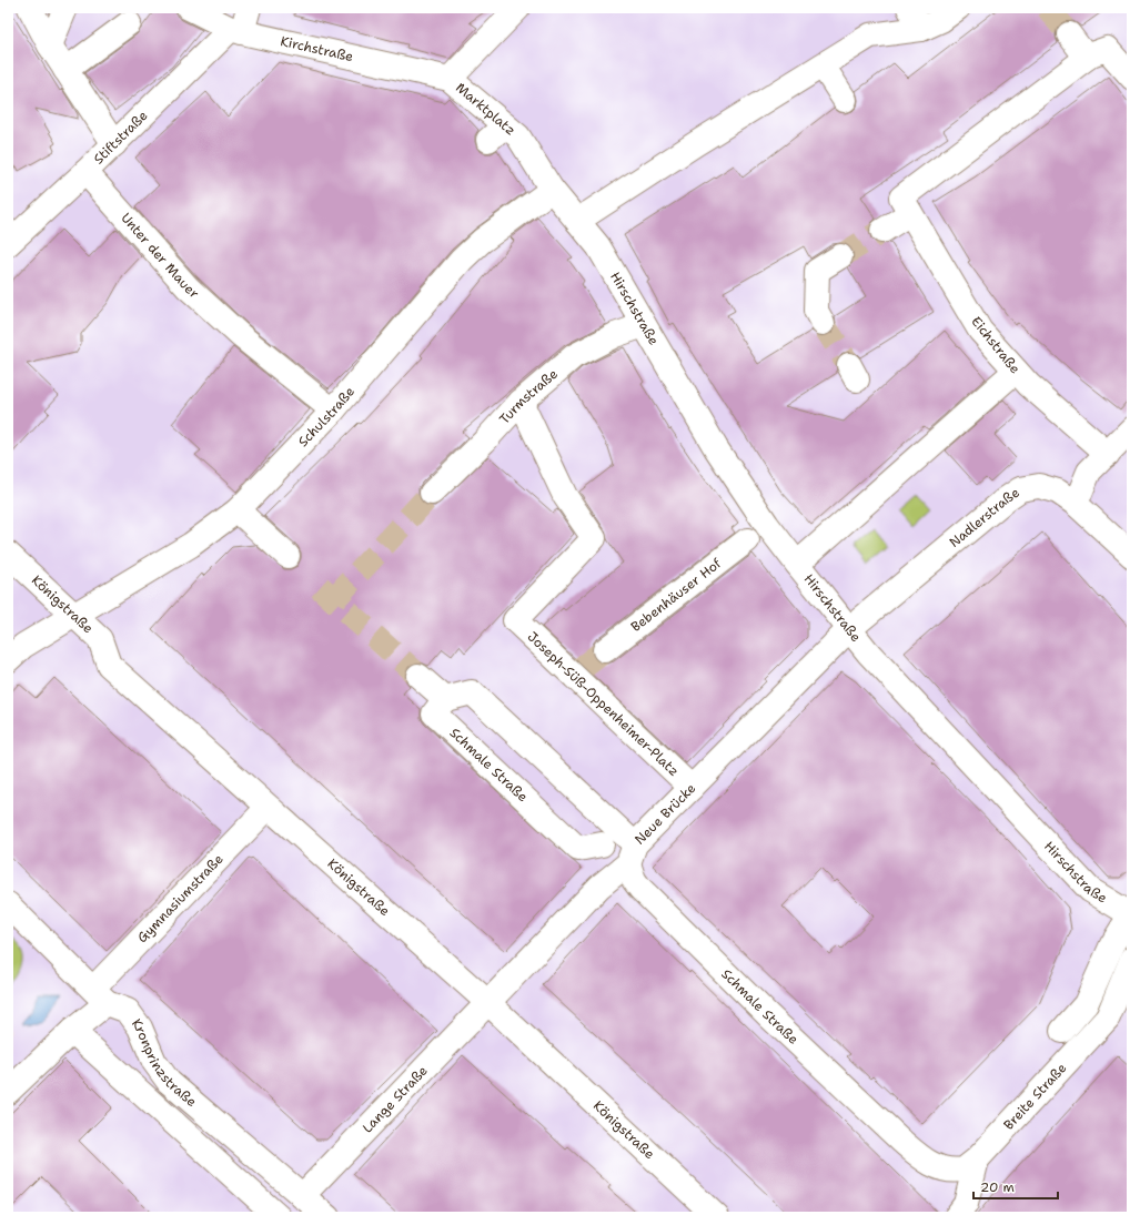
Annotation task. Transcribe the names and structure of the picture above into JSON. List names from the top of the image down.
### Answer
{
  "streets": {
    "street": [
      "Kirchstraße",
      "Marktplatz",
      "Stiftstraße",
      "Unter der Mauer",
      "Hirschstraße",
      "Eichstraße",
      "Turmstraße",
      "Schulstraße",
      "Nadlerstraße",
      "Bebenhäuser Hof",
      "Königstraße",
      "Joseph-Süß-Oppenheimer-Platz",
      "Schmale Straße",
      "Neue Brücke",
      "Gymnasiumstraße",
      "Kronprinzstraße",
      "Breite Straße",
      "Lange Straße"
    ]
  },
  "crossings": [
    ["Kirchstraße", "Marktplatz"],
    ["Kirchstraße", "Stiftstraße"],
    ["Marktplatz", "Hirschstraße"],
    ["Marktplatz", "Schulstraße"],
    ["Stiftstraße", "Unter der Mauer"],
    ["Unter der Mauer", "Schulstraße"],
    ["Hirschstraße", "Turmstraße"],
    ["Hirschstraße", "Nadlerstraße"],
    ["Hirschstraße", "Neue Brücke"],
    ["Turmstraße", "Joseph-Süß-Oppenheimer-Platz"],
    ["Schulstraße", "Königstraße"],
    ["Nadlerstraße", "Neue Brücke"],
    ["Königstraße", "Neue Brücke"],
    ["Königstraße", "Gymnasiumstraße"],
    ["Königstraße", "Lange Straße"],
    ["Joseph-Süß-Oppenheimer-Platz", "Neue Brücke"],
    ["Schmale Straße", "Neue Brücke"],
    ["Schmale Straße", "Breite Straße"],
    ["Neue Brücke", "Lange Straße"],
    ["Gymnasiumstraße", "Kronprinzstraße"],
    ["Kronprinzstraße", "Lange Straße"]
  ],
  "scale_bar": "20 m"
}
